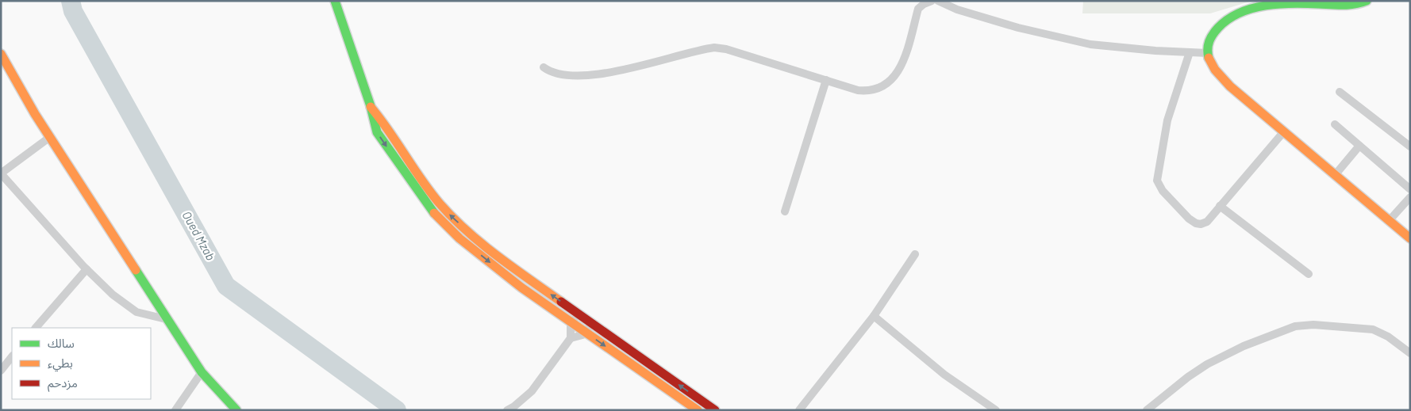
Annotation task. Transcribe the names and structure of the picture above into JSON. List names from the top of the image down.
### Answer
{
  "water": ["Oued Mzab"],
  "legend": ["سالك", "بطيء", "مزدحم"]
}
